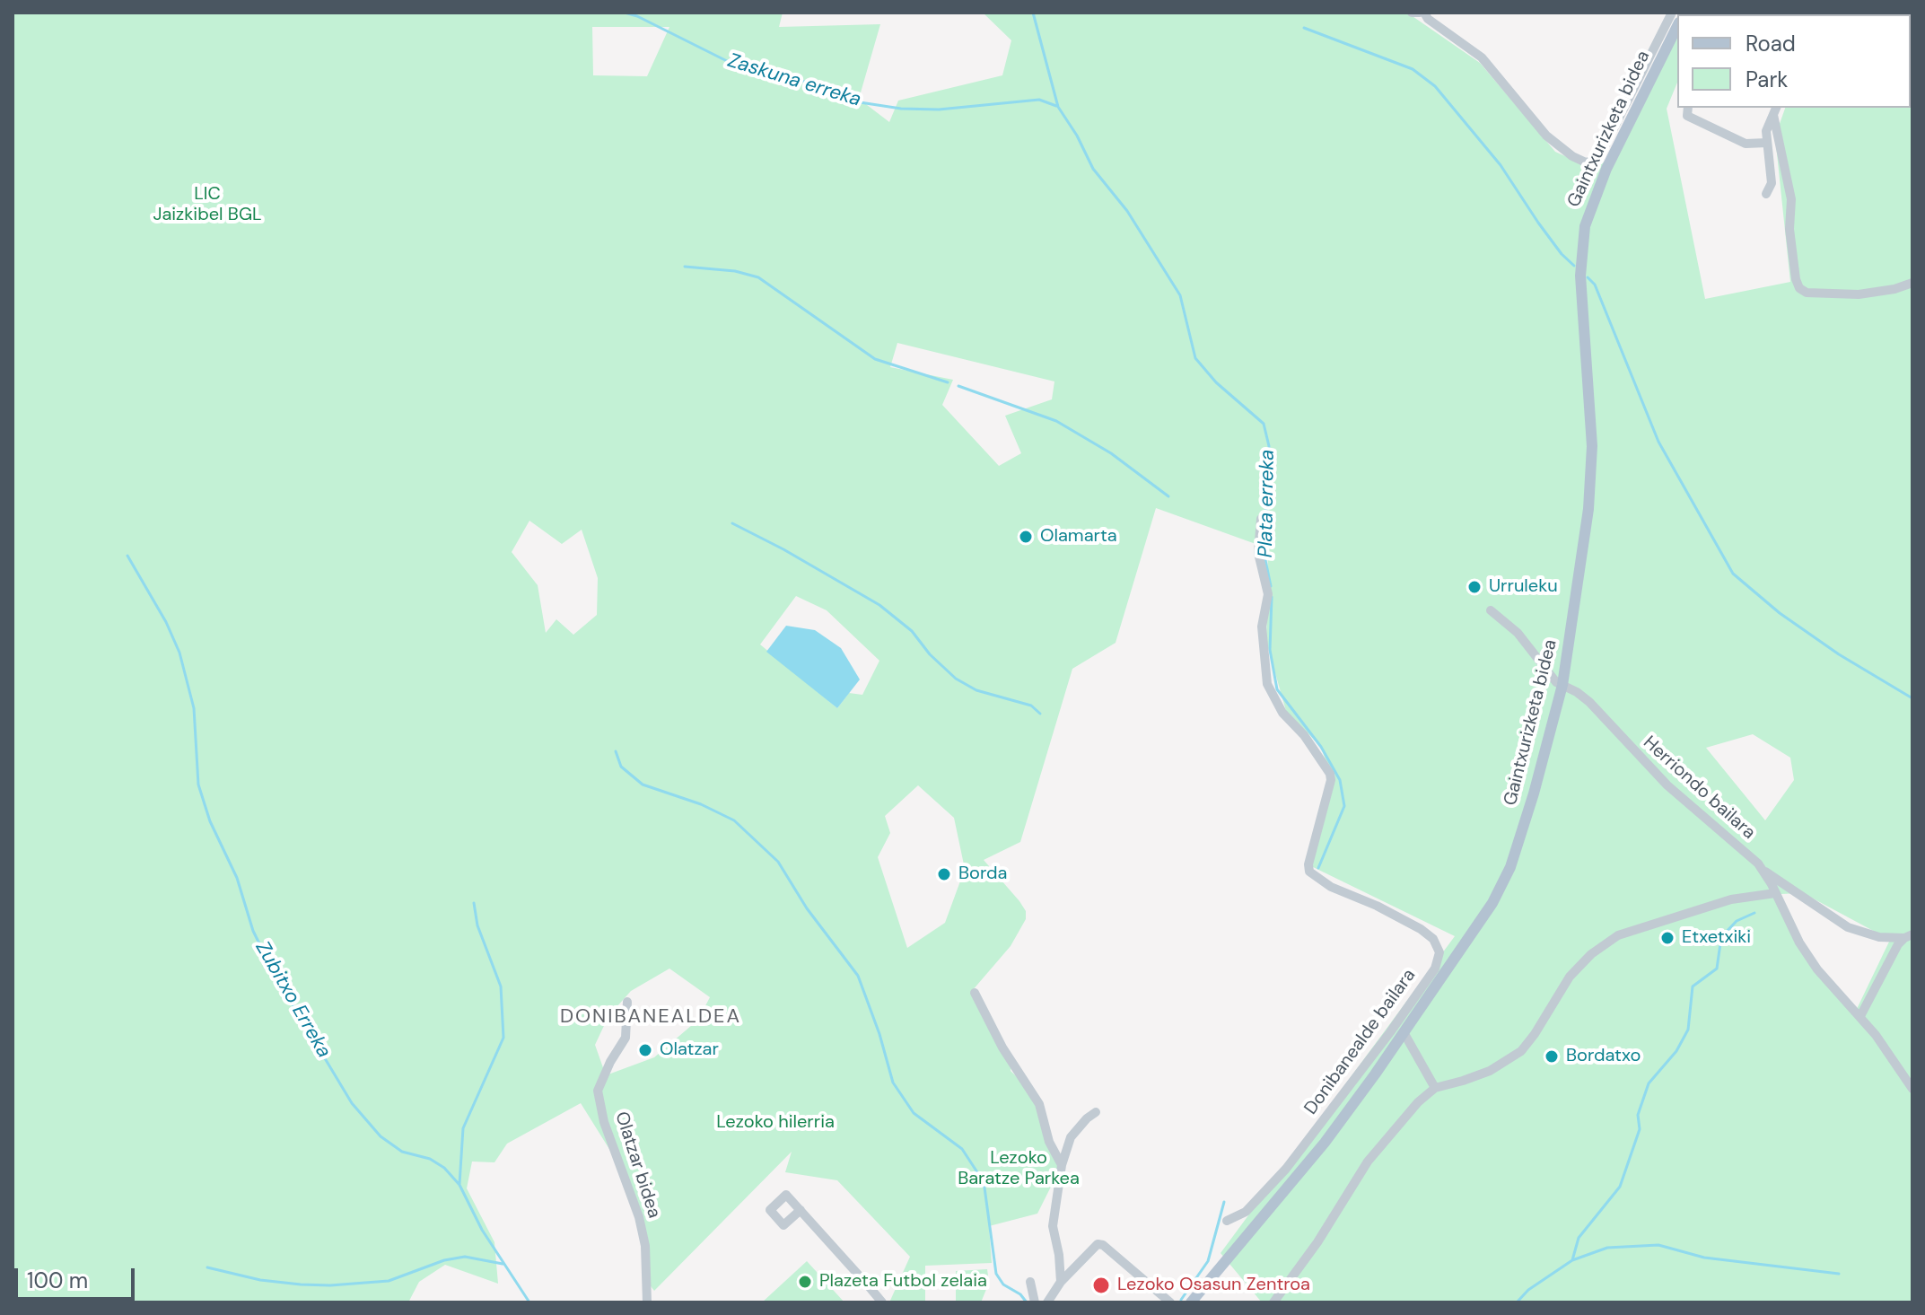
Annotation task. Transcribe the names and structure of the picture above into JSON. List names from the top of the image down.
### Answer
{
  "streets": {
    "main road": ["Gaintxurizketa bidea"],
    "street": ["Herriondo bailara", "Donibanealde bailara", "Olatzar bidea"]
  },
  "crossings": [
    ["Gaintxurizketa bidea", "Herriondo bailara"]
  ],
  "districts": ["DONIBANEALDEA"],
  "water": ["Zaskuna erreka", "Plata erreka", "Zubitxo Erreka"],
  "parks": ["LIC Jaizkibel BGL", "Lezoko hilerria", "Lezoko Baratze Parkea"],
  "places": [
    "Olamarta",
    "Urruleku",
    "Borda",
    "Etxetxiki",
    "Olatzar",
    "Bordatxo",
    "Plazeta Futbol zelaia",
    "Lezoko Osasun Zentroa"
  ],
  "legend": ["Road", "Park"],
  "scale_bar": "100 m"
}
